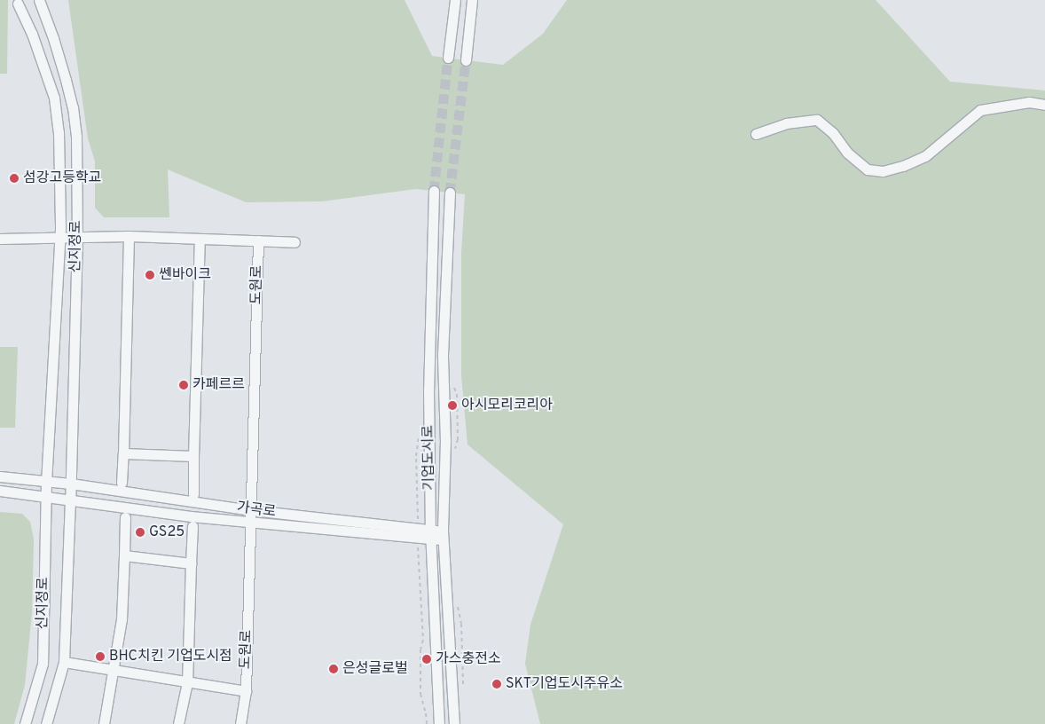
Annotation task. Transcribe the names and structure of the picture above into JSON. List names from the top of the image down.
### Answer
{
  "streets": {
    "street": [
      "신지정로",
      "도원로",
      "기업도시로",
      "가곡로"
    ]
  },
  "crossings": [
    ["신지정로", "가곡로"],
    ["도원로", "가곡로"],
    ["기업도시로", "가곡로"]
  ],
  "places": [
    "섬강고등학교",
    "쎈바이크",
    "카페르르",
    "아시모리코리아",
    "GS25",
    "BHC치킨 기업도시점",
    "가스충전소",
    "은성글로벌",
    "SKT기업도시주유소"
  ]
}
